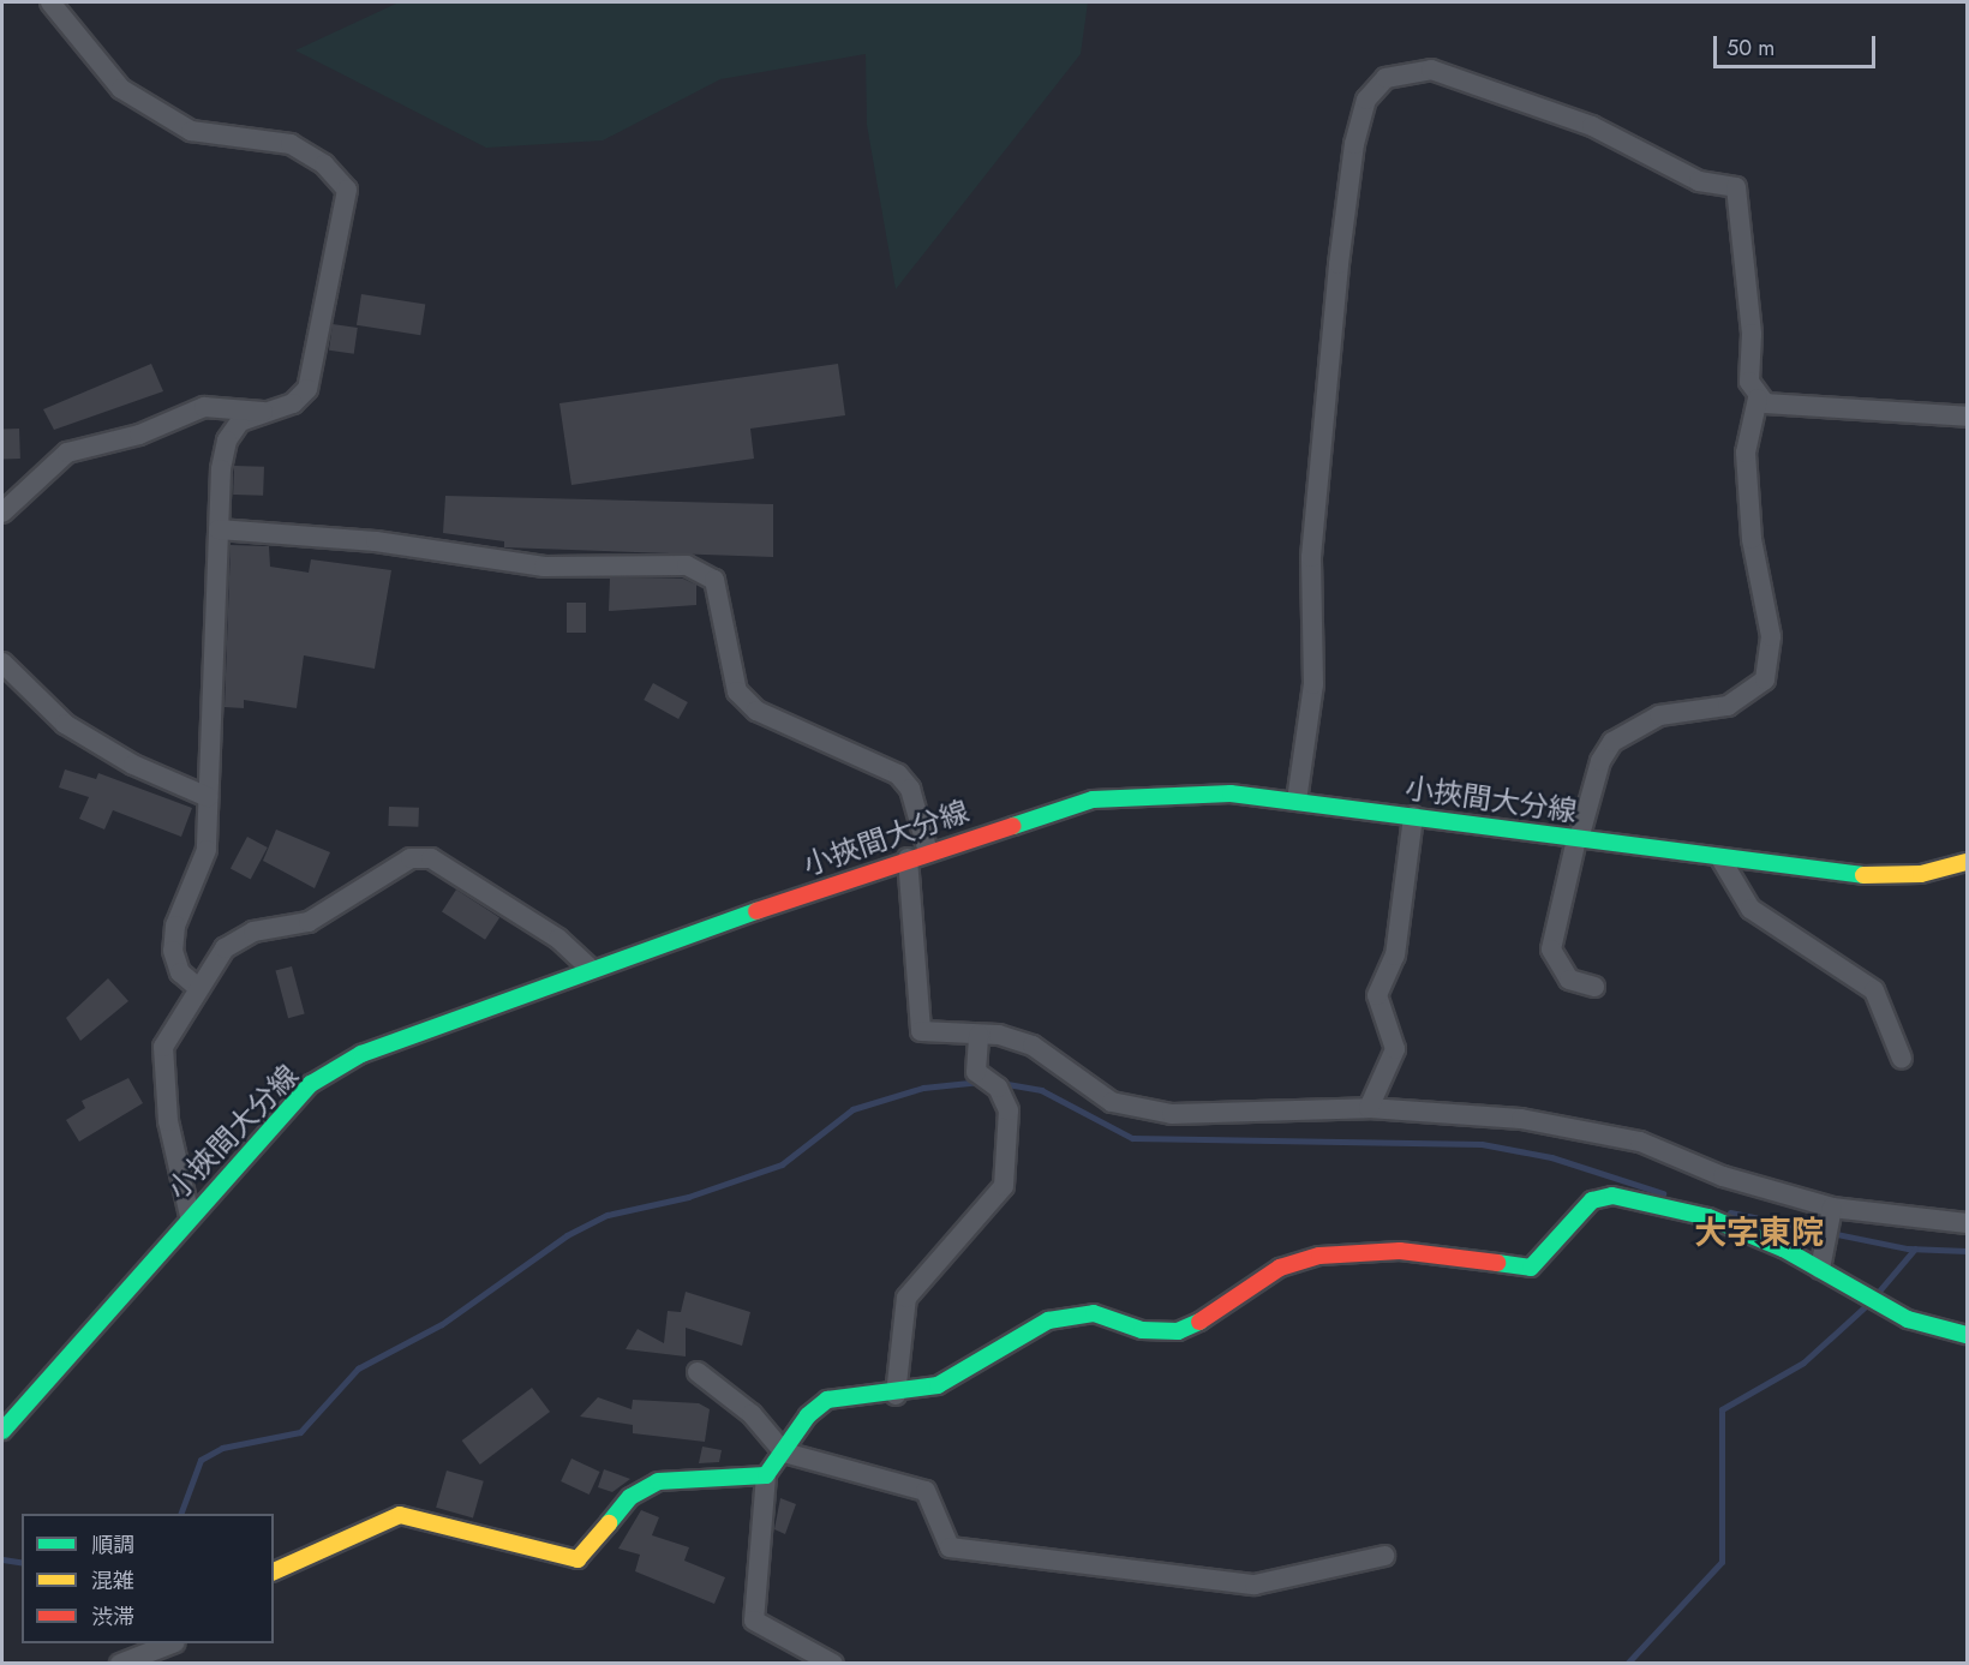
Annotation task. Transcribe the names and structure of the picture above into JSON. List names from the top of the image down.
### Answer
{
  "streets": {
    "main road": ["小挾間大分線"]
  },
  "districts": ["大字東院"],
  "legend": ["順調", "混雑", "渋滞"],
  "scale_bar": "50 m"
}
